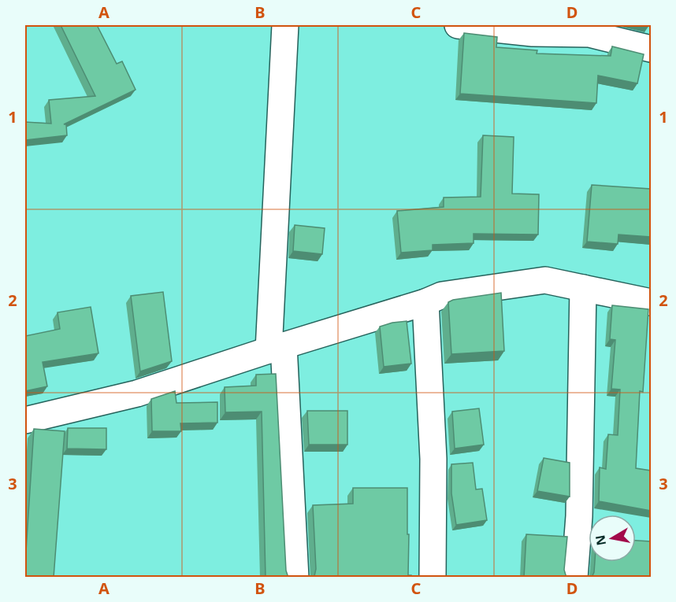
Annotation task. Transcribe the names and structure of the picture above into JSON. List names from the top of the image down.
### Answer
{
  "north": "left",
  "grid": {
    "columns": [
      "A",
      "B",
      "C",
      "D"
    ],
    "rows": ["1", "2", "3"]
  }
}
